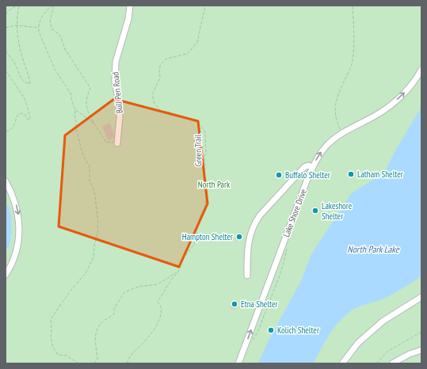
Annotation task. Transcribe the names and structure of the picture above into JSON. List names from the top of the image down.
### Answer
{
  "streets": {
    "street": ["Bull Pen Road", "Lake Shore Drive"],
    "path": ["Green Trail"]
  },
  "water": ["North Park Lake"],
  "parks": ["North Park"],
  "places": [
    "Latham Shelter",
    "Buffalo Shelter",
    "Lakeshore Shelter",
    "Hampton Shelter",
    "Etna Shelter",
    "Kolich Shelter"
  ]
}
